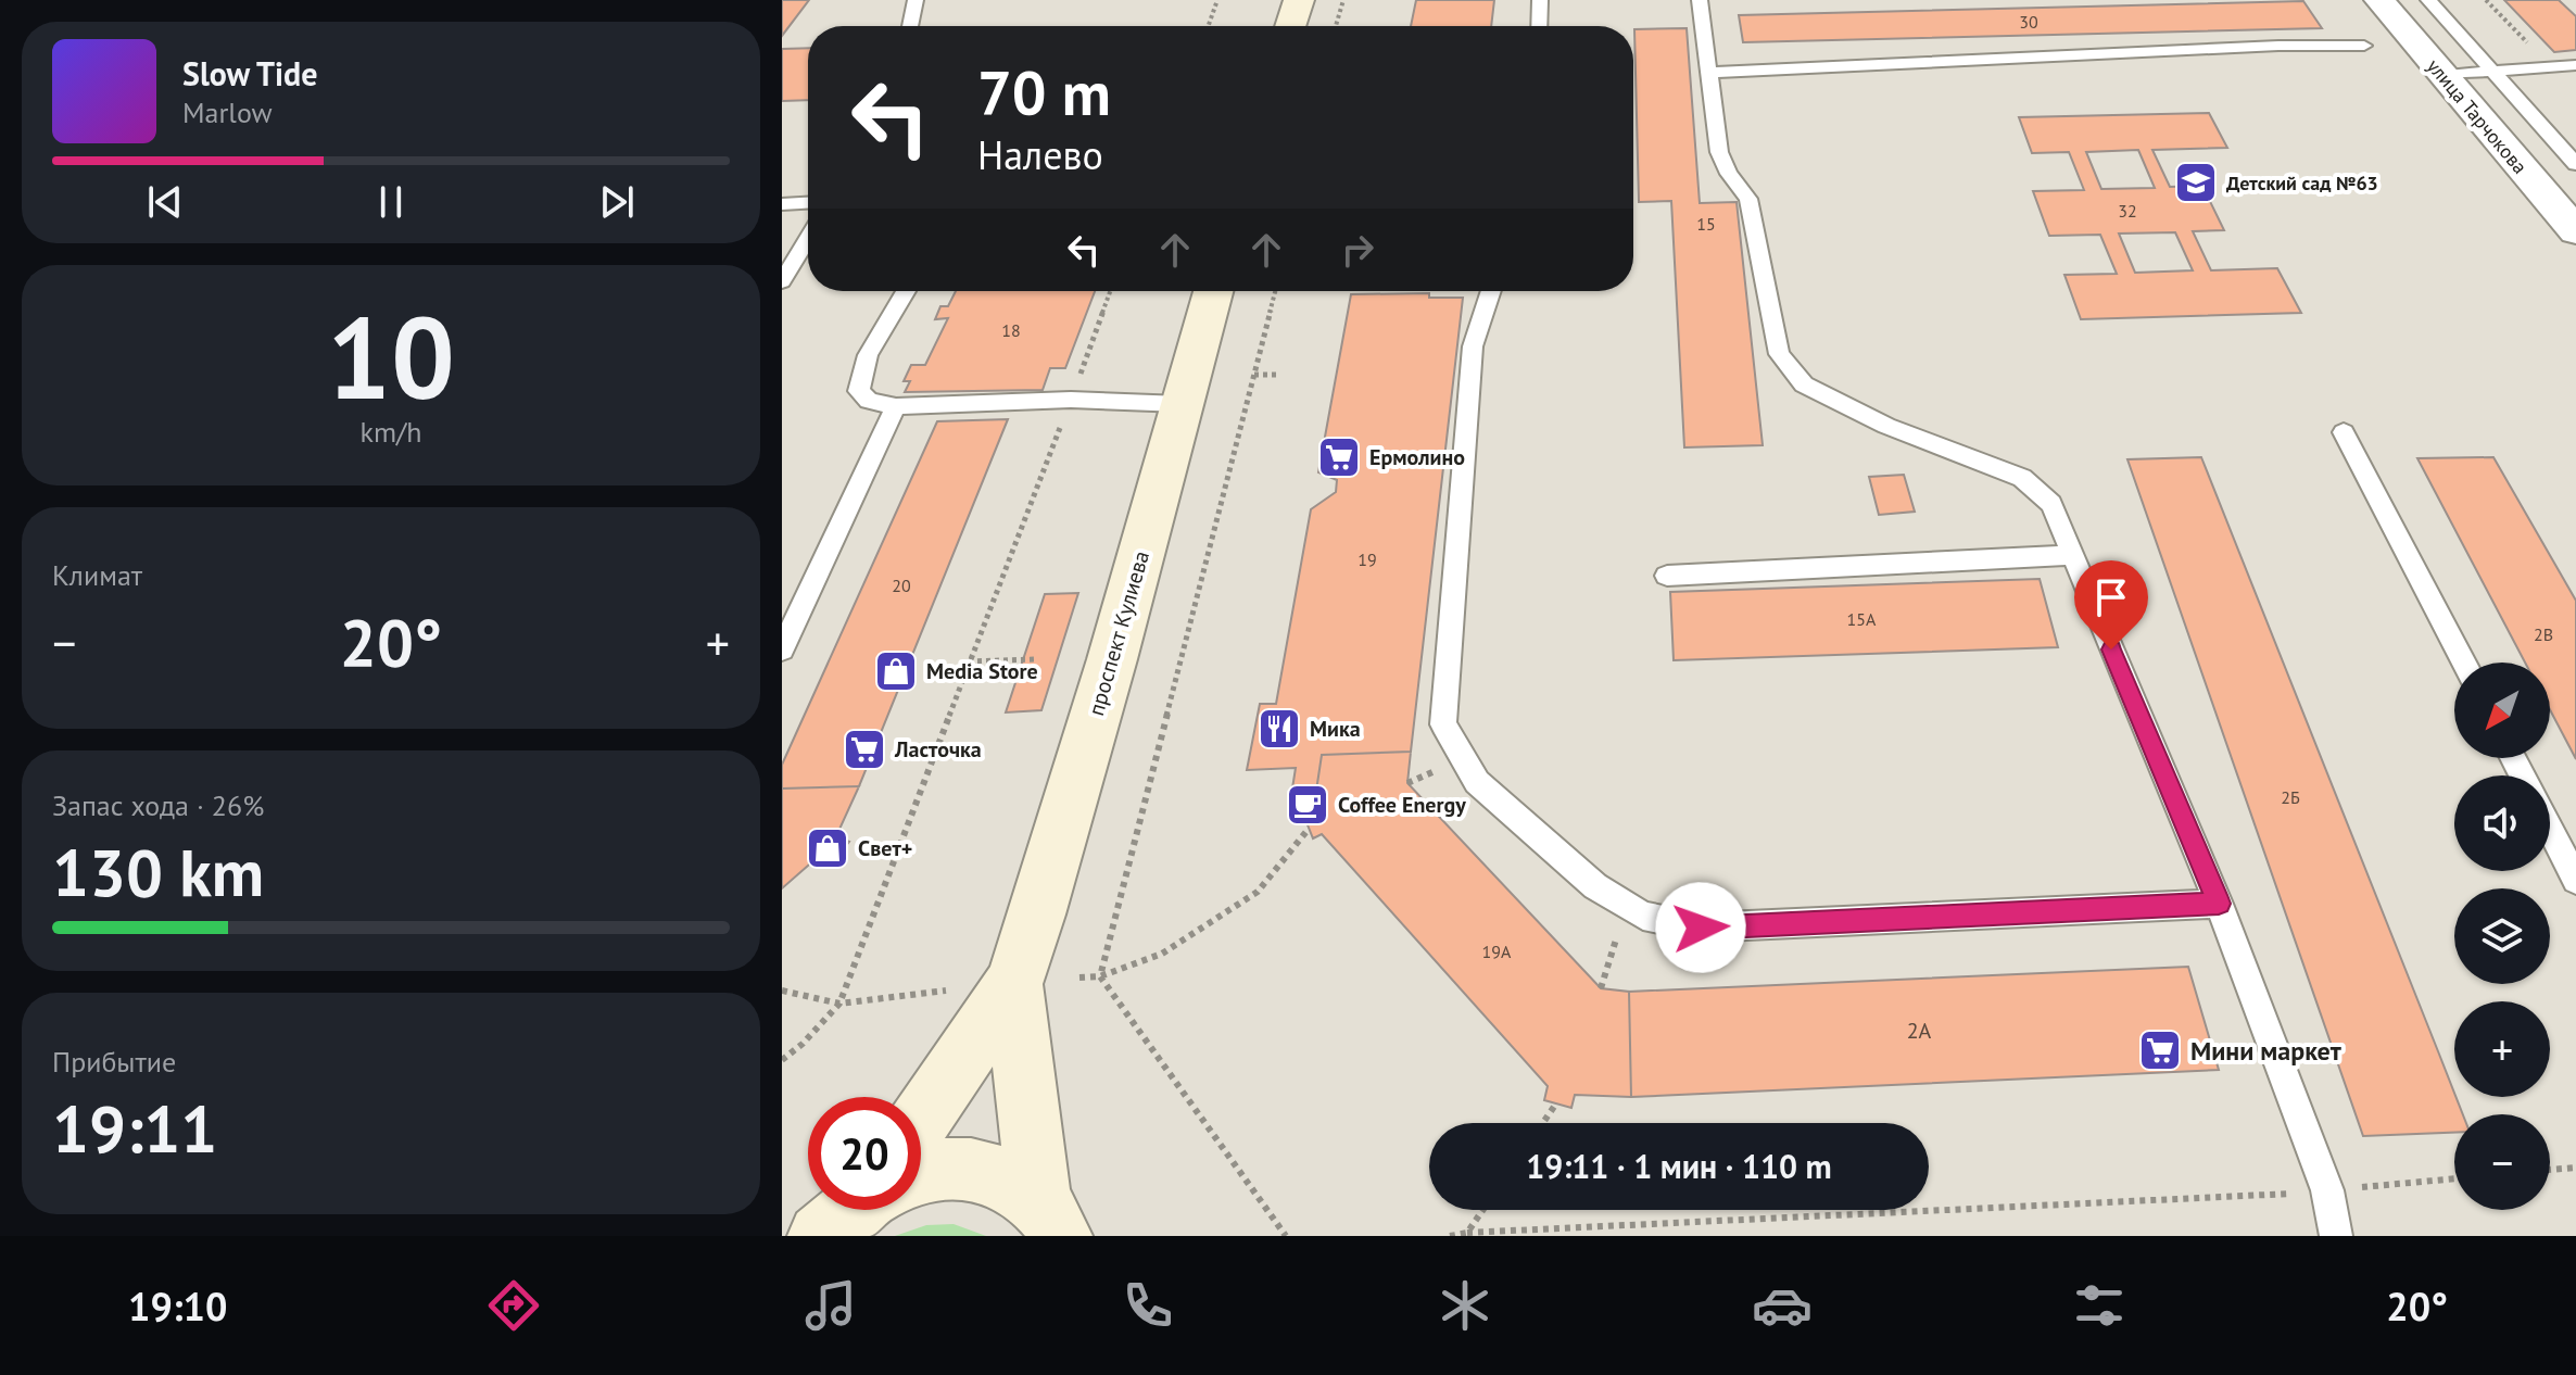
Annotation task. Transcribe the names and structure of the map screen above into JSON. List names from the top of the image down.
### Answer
{
  "streets": {
    "main road": ["проспект Кулиева"],
    "street": ["улица Тарчокова"]
  },
  "places": {
    "school or university": ["Детский сад №63"],
    "supermarket": ["Ермолино", "Ласточка", "Мини маркет"],
    "shop": ["Media Store", "Свет+"],
    "restaurant": ["Мика"],
    "cafe": ["Coffee Energy"]
  },
  "house_numbers": [
    "30",
    "32",
    "15",
    "18",
    "19",
    "20",
    "15А",
    "2В",
    "2Б",
    "19А",
    "2А"
  ],
  "north": "bottom left",
  "page": {
    "turn": ["70 m", "Налево"],
    "song": ["Slow Tide", "Marlow"],
    "tile": [
      ["10", "km/h"],
      "Климат",
      ["Запас хода · 26%", "130 km"],
      ["Прибытие", "19:11"]
    ],
    "heat": ["−", "20°", "+"],
    "map_buttons": ["+", "−"],
    "limit": "20",
    "trip": "19:11 · 1 мин · 110 m",
    "tabs": ["19:10", "20°"]
  }
}
